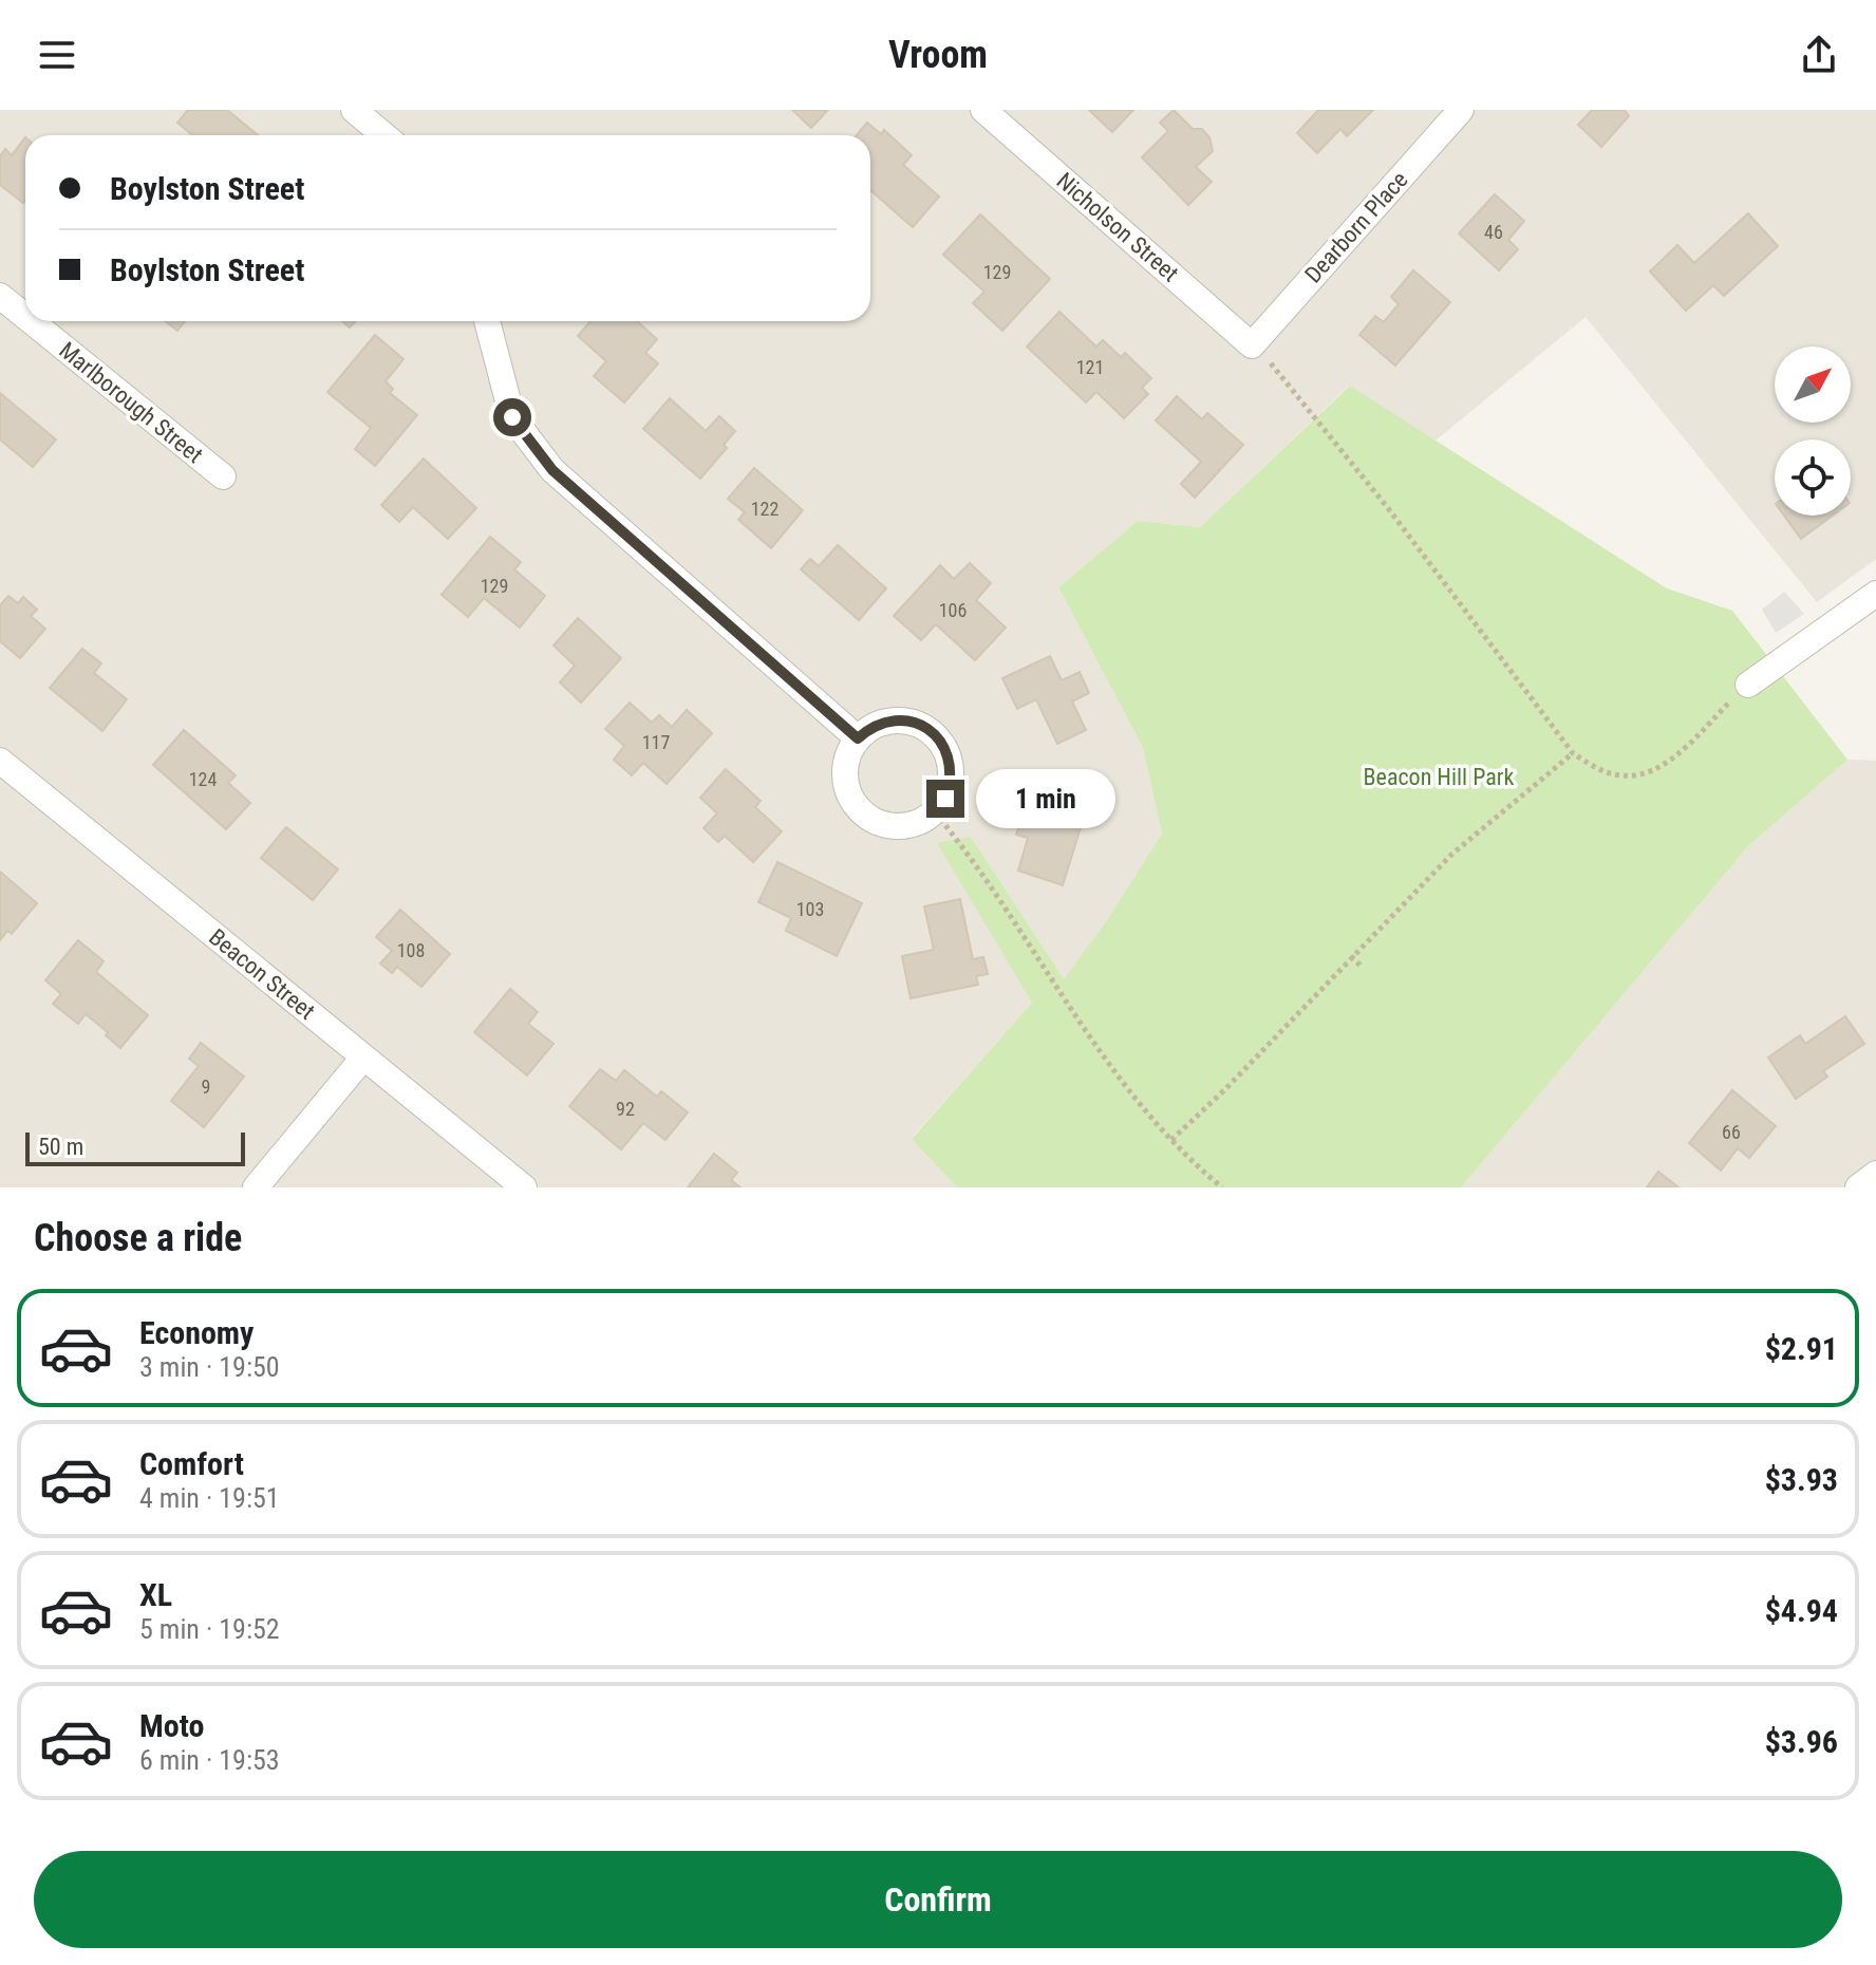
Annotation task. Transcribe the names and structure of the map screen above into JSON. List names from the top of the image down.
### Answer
{
  "streets": {
    "street": [
      "Nicholson Street",
      "Dearborn Place",
      "Marlborough Street",
      "Beacon Street"
    ]
  },
  "crossings": [
    ["Nicholson Street", "Dearborn Place"]
  ],
  "parks": ["Beacon Hill Park"],
  "house_numbers": [
    "46",
    "129",
    "121",
    "122",
    "129",
    "106",
    "117",
    "124",
    "103",
    "108",
    "9",
    "92",
    "66"
  ],
  "scale_bar": "50 m",
  "north": "top right",
  "page": {
    "header": "Vroom",
    "banner": ["Boylston Street", "Boylston Street"],
    "bubble": "1 min",
    "scale": "50 m",
    "heading": "Choose a ride",
    "list": [
      {
        "name": "Economy",
        "note": "3 min · 19:50",
        "value": "$2.91"
      },
      {
        "name": "Comfort",
        "note": "4 min · 19:51",
        "value": "$3.93"
      },
      {
        "name": "XL",
        "note": "5 min · 19:52",
        "value": "$4.94"
      },
      {
        "name": "Moto",
        "note": "6 min · 19:53",
        "value": "$3.96"
      }
    ],
    "buttons": "Confirm"
  }
}
